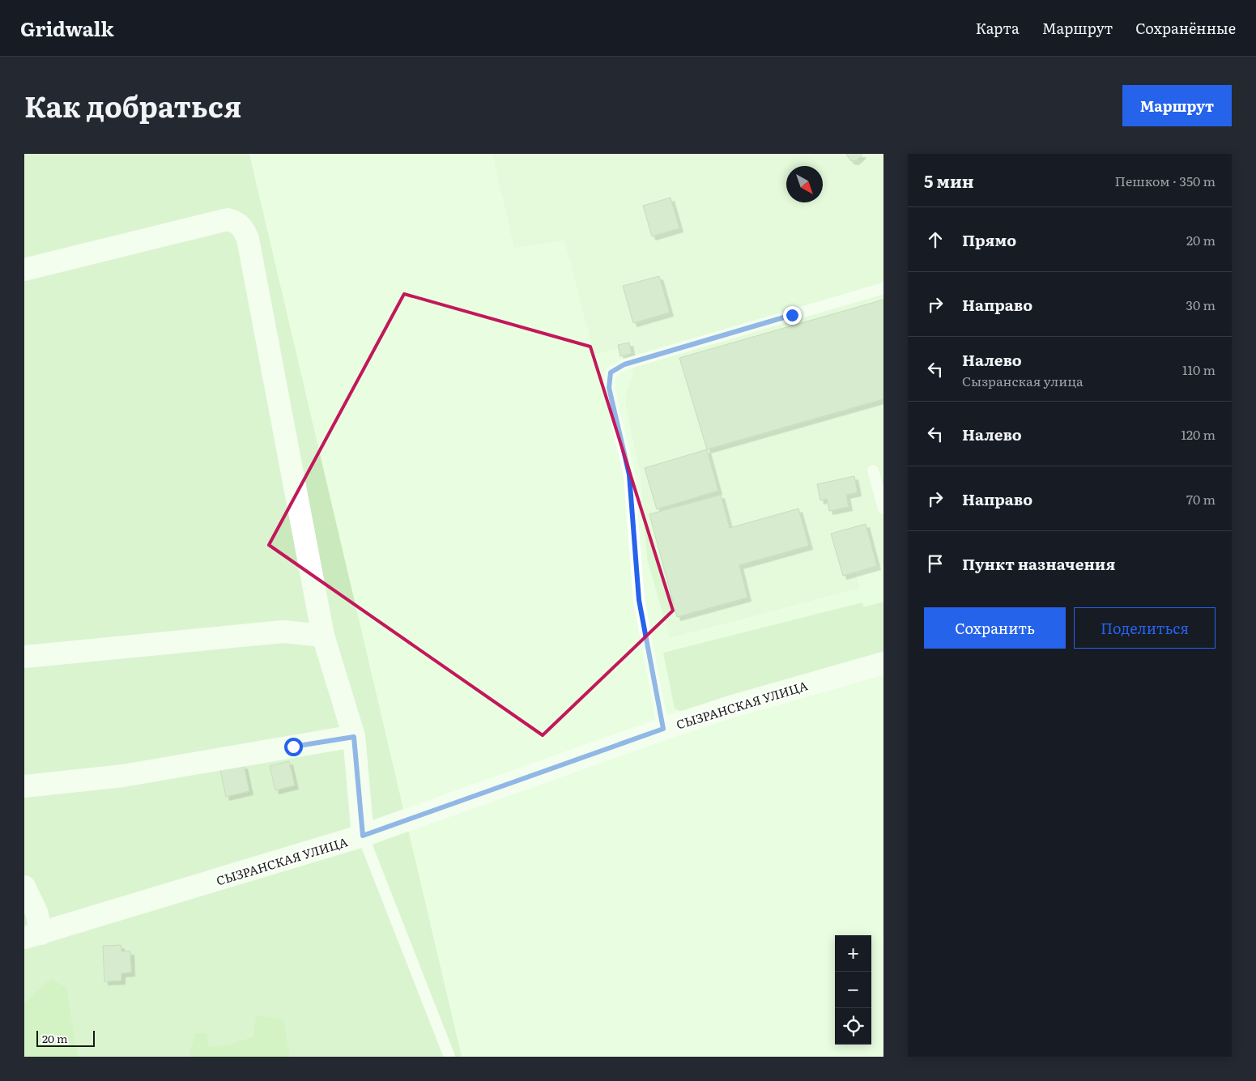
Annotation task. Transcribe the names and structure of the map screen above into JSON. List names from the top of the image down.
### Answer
{
  "streets": {
    "street": ["СЫЗРАНСКАЯ УЛИЦА"]
  },
  "scale_bar": "20 m",
  "north": "bottom right",
  "page": {
    "header": "Gridwalk",
    "nav": ["Карта", "Маршрут", "Сохранённые"],
    "title": "Как добраться",
    "buttons": [
      "Маршрут",
      ["Сохранить", "Поделиться"]
    ],
    "heading": ["5 мин", "Пешком · 350 m"],
    "list": [
      ["Прямо", "20 m"],
      ["Направо", "30 m"],
      ["Налево", "Сызранская улица", "110 m"],
      ["Налево", "120 m"],
      ["Направо", "70 m"],
      "Пункт назначения"
    ],
    "map_buttons": ["+", "−"],
    "scale": "20 m"
  }
}
